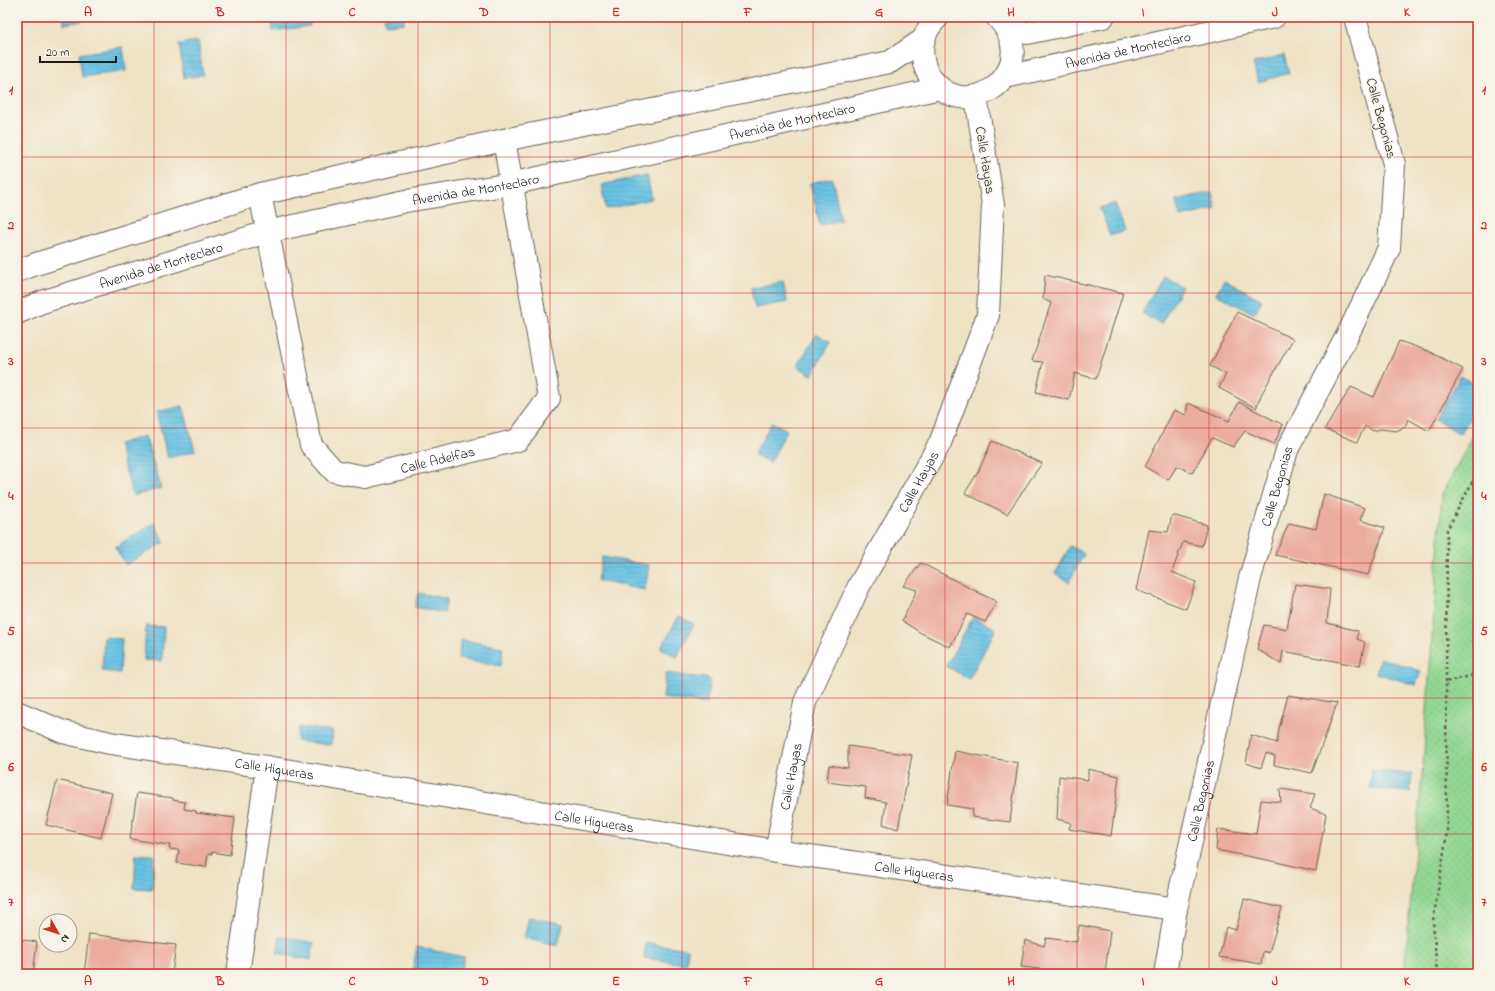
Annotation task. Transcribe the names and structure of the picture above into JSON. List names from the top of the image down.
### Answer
{
  "streets": {
    "street": [
      "Avenida de Monteclaro",
      "Calle Begonias",
      "Calle Hayas",
      "Calle Adelfas",
      "Calle Higueras"
    ]
  },
  "crossings": [
    ["Avenida de Monteclaro", "Calle Adelfas"],
    ["Calle Begonias", "Calle Higueras"],
    ["Calle Hayas", "Calle Higueras"]
  ],
  "scale_bar": "20 m",
  "north": "bottom right",
  "grid": {
    "columns": [
      "A",
      "B",
      "C",
      "D",
      "E",
      "F",
      "G",
      "H",
      "I",
      "J",
      "K"
    ],
    "rows": [
      "1",
      "2",
      "3",
      "4",
      "5",
      "6",
      "7"
    ]
  }
}
